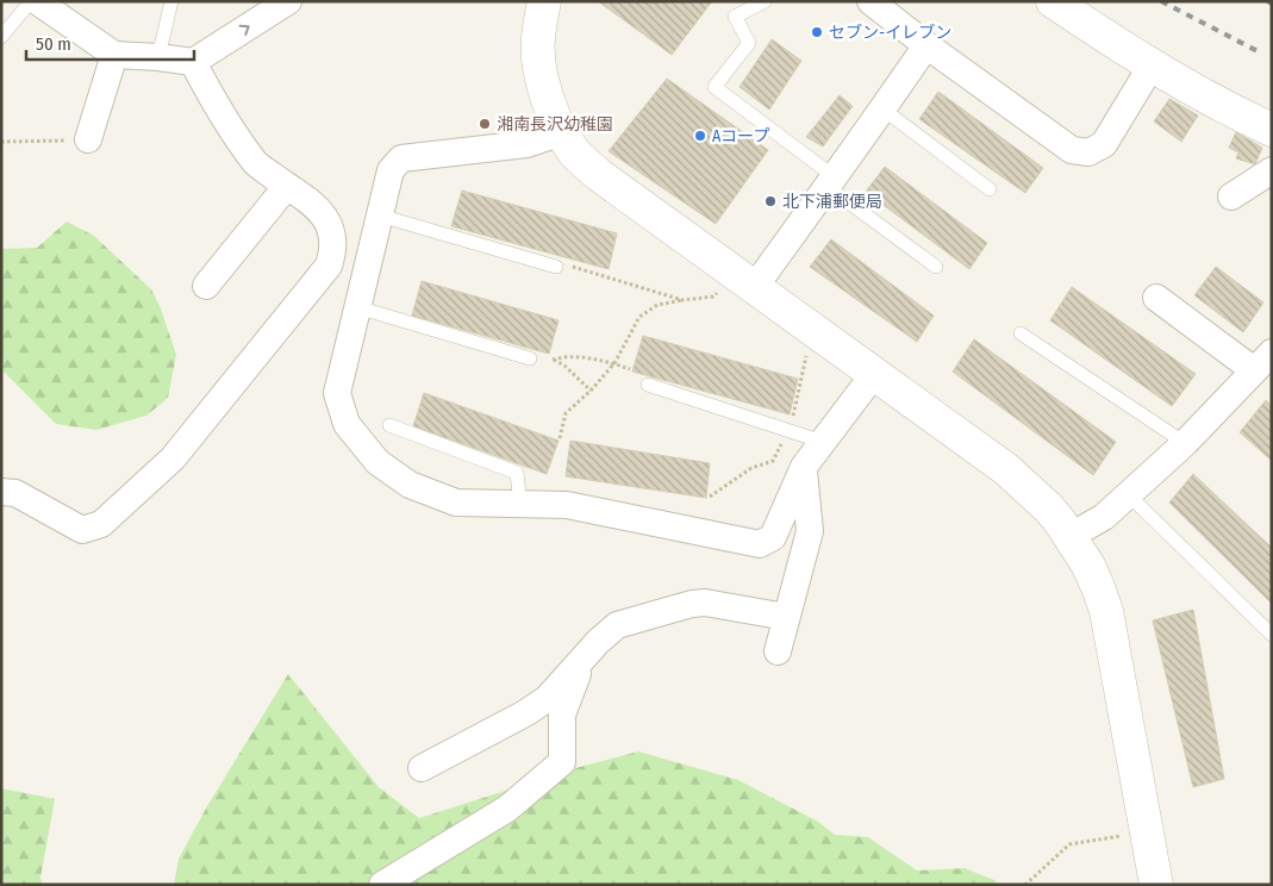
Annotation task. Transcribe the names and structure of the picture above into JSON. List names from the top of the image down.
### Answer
{
  "places": [
    "セブン-イレブン",
    "湘南長沢幼稚園",
    "Aコープ",
    "北下浦郵便局"
  ],
  "scale_bar": "50 m"
}
